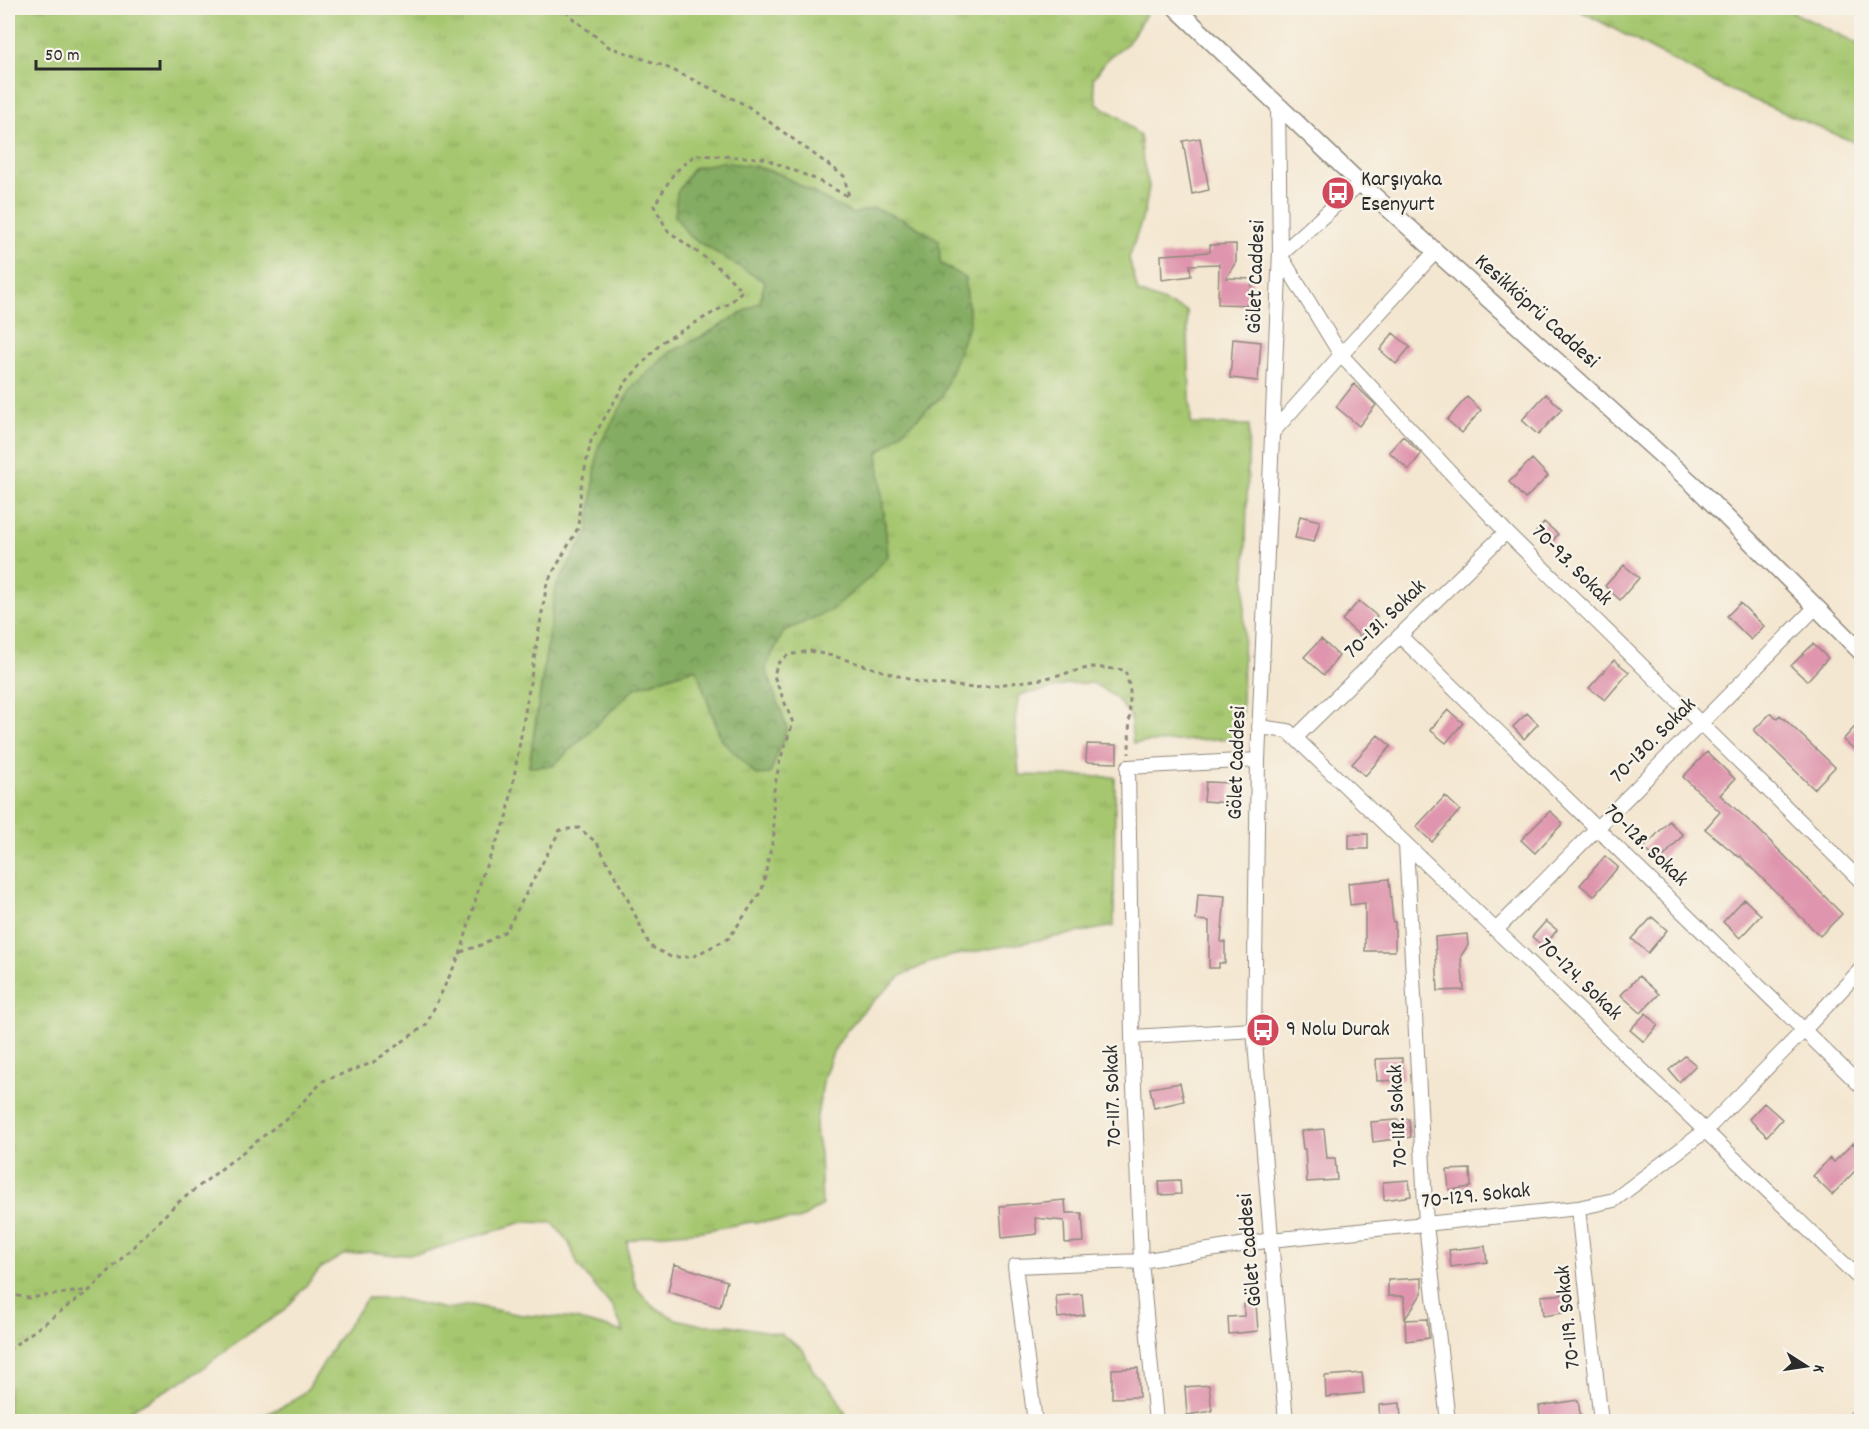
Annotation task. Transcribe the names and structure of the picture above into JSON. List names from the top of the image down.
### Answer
{
  "streets": {
    "street": [
      "Gölet Caddesi",
      "Kesikköprü Caddesi",
      "70-93. Sokak",
      "70-131. Sokak",
      "70-130. Sokak",
      "70-128. Sokak",
      "70-124. Sokak",
      "70-117. Sokak",
      "70-118. Sokak",
      "70-129. Sokak",
      "70-119. Sokak"
    ]
  },
  "crossings": [
    ["Gölet Caddesi", "Kesikköprü Caddesi"],
    ["Gölet Caddesi", "70-93. Sokak"],
    ["Gölet Caddesi", "70-124. Sokak"],
    ["Gölet Caddesi", "70-129. Sokak"],
    ["Kesikköprü Caddesi", "70-130. Sokak"],
    ["70-93. Sokak", "70-131. Sokak"],
    ["70-93. Sokak", "70-130. Sokak"],
    ["70-131. Sokak", "70-128. Sokak"],
    ["70-131. Sokak", "70-124. Sokak"],
    ["70-130. Sokak", "70-128. Sokak"],
    ["70-130. Sokak", "70-124. Sokak"],
    ["70-128. Sokak", "70-129. Sokak"],
    ["70-124. Sokak", "70-118. Sokak"],
    ["70-124. Sokak", "70-129. Sokak"],
    ["70-117. Sokak", "70-129. Sokak"],
    ["70-118. Sokak", "70-129. Sokak"],
    ["70-129. Sokak", "70-119. Sokak"]
  ],
  "places": {
    "bus stop": ["Karşıyaka Esenyurt", "9 Nolu Durak"]
  },
  "scale_bar": "50 m",
  "north": "right"
}
